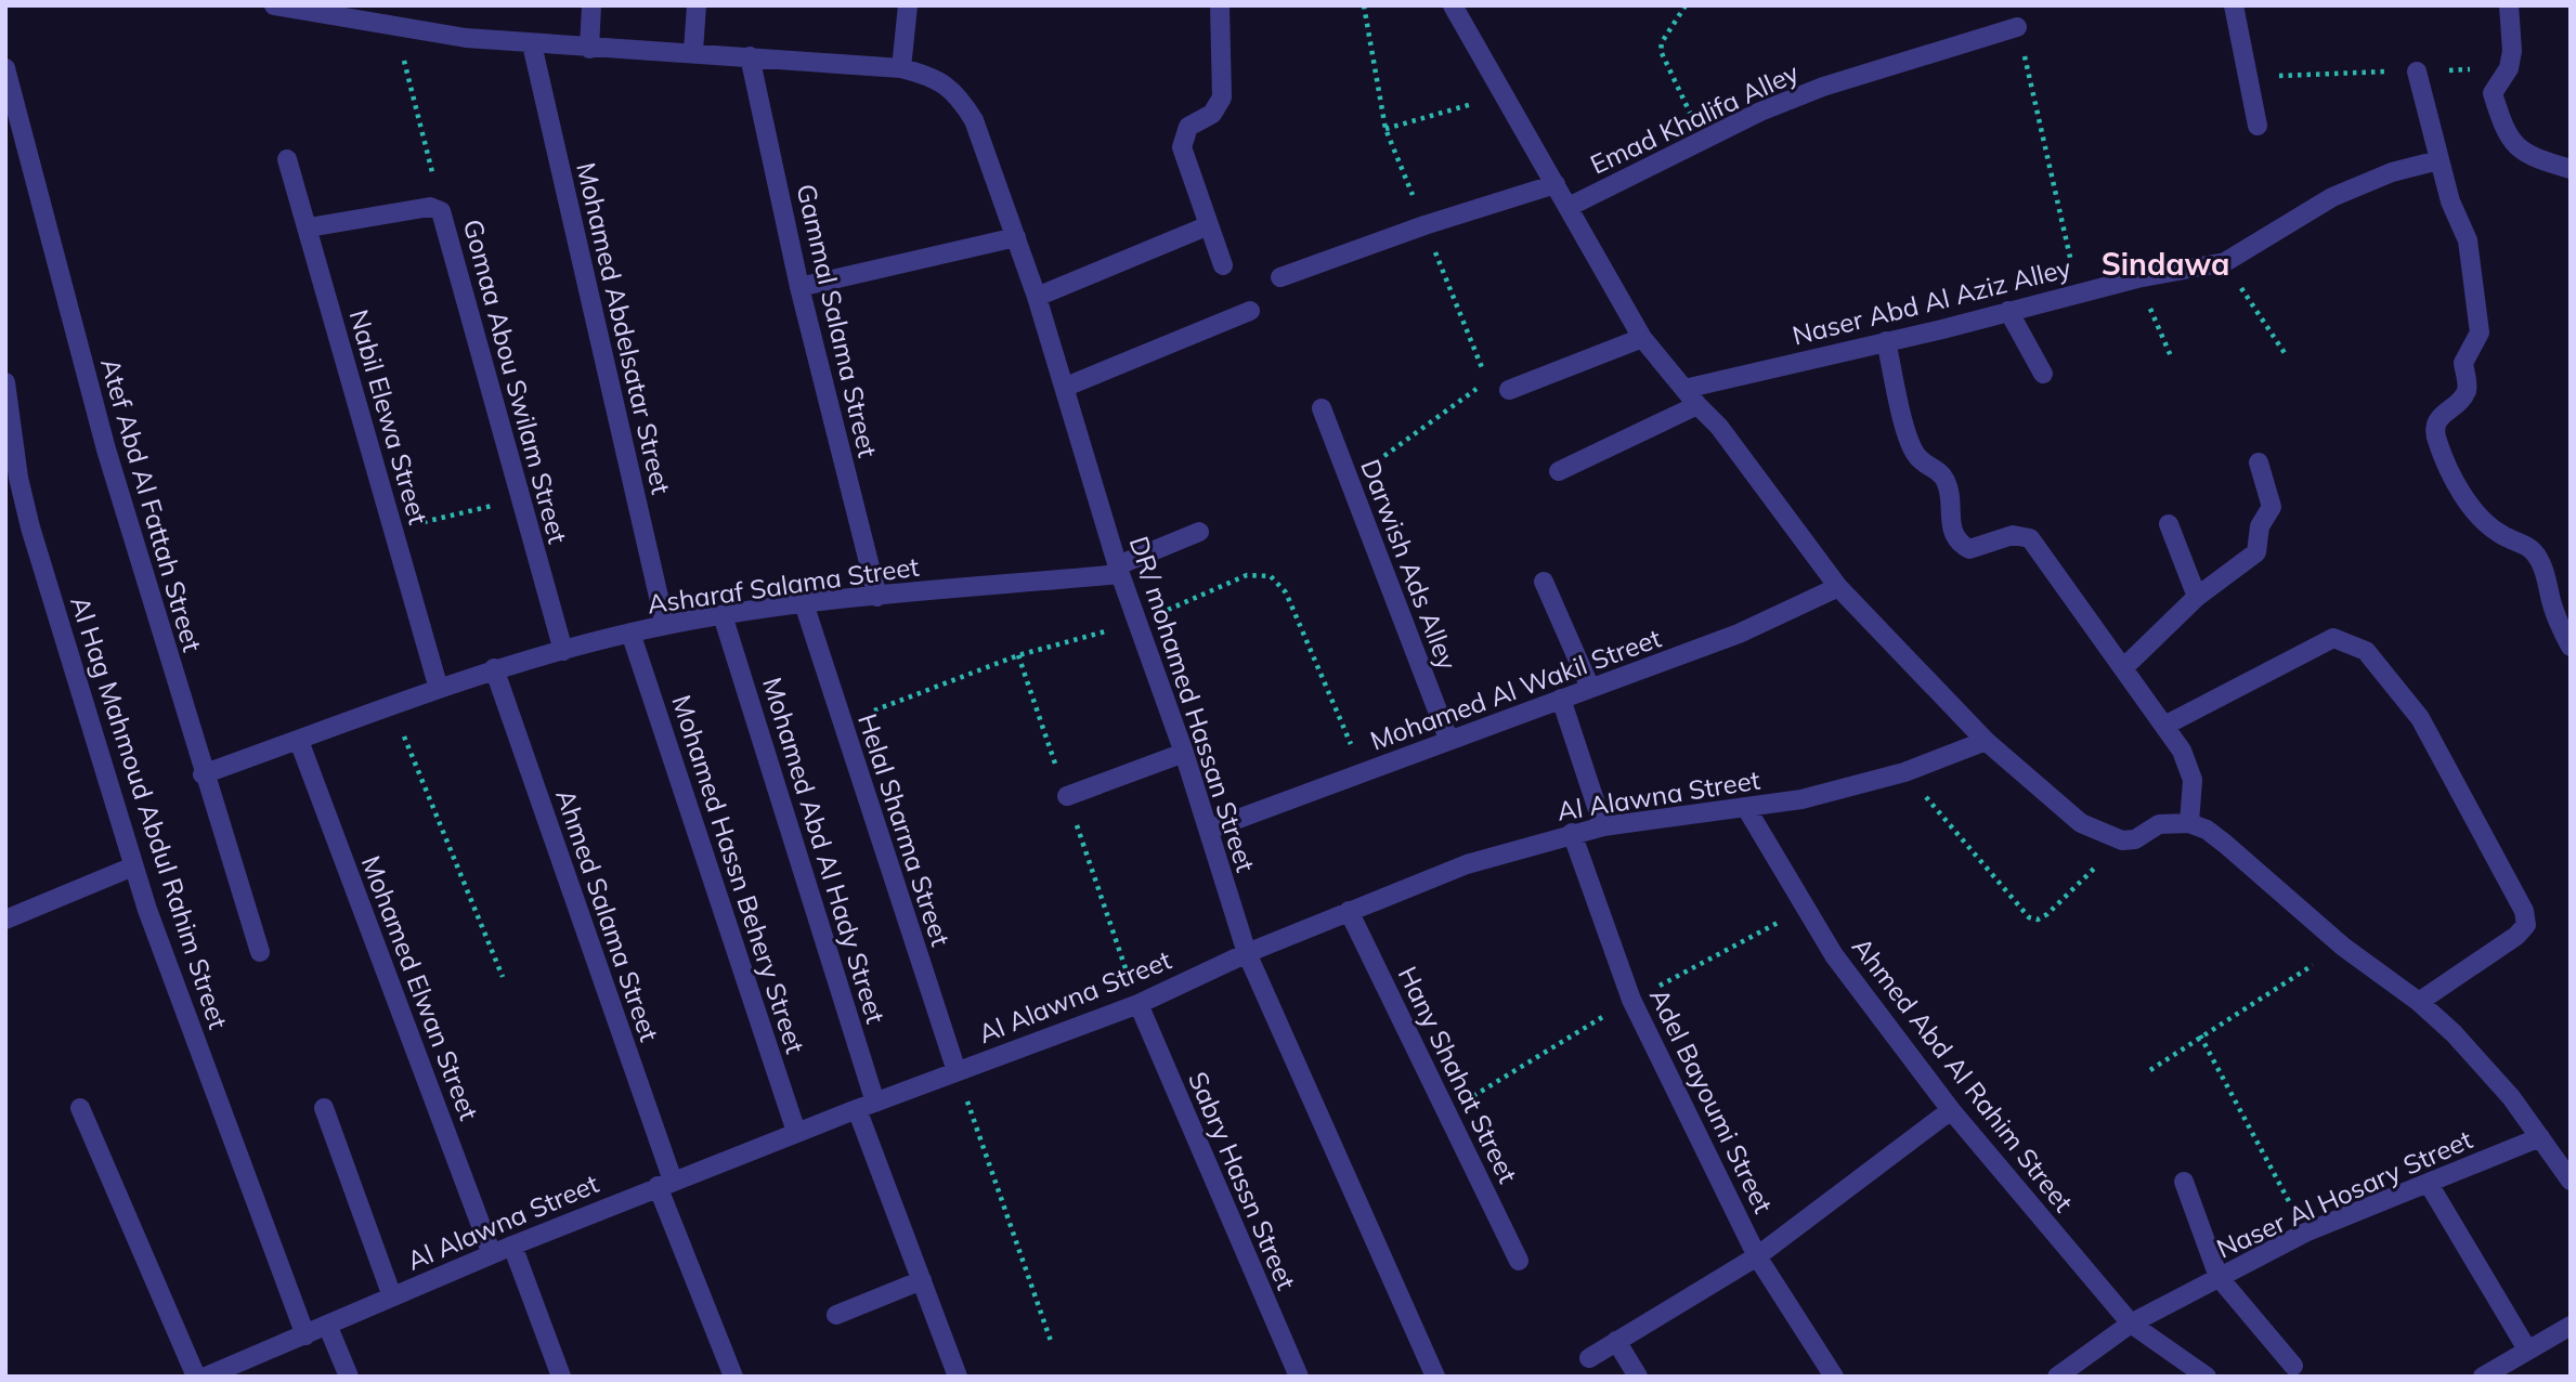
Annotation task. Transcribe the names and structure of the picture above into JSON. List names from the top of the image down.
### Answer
{
  "streets": {
    "street": [
      "Emad Khalifa Alley",
      "Naser Abd Al Aziz Alley",
      "Gammal Salama Street",
      "Mohamed Abdelsatar Street",
      "Gomaa Abou Swilam Street",
      "Nabil Elewa Street",
      "Atef Abd Al Fattah Street",
      "Darwish Ads Alley",
      "Asharaf Salama Street",
      "Mohamed Al Wakil Street",
      "DR/ mohamed Hassan Street",
      "Al Alawna Street",
      "Al Hag Mahmoud Abdul Rahim Street",
      "Helal Sharma Street",
      "Mohamed Abd Al Hady Street",
      "Mohamed Hassn Behery Street",
      "Ahmed Salama Street",
      "Mohamed Elwan Street",
      "Hany Shahat Street",
      "Ahmed Abd Al Rahim Street",
      "Adel Bayoumi Street",
      "Sabry Hassn Street",
      "Naser Al Hosary Street"
    ]
  },
  "crossings": [
    ["Gammal Salama Street", "Asharaf Salama Street"],
    ["Gammal Salama Street", "DR/ mohamed Hassan Street"],
    ["Mohamed Abdelsatar Street", "Asharaf Salama Street"],
    ["Mohamed Abdelsatar Street", "DR/ mohamed Hassan Street"],
    ["Gomaa Abou Swilam Street", "Nabil Elewa Street"],
    ["Gomaa Abou Swilam Street", "Asharaf Salama Street"],
    ["Nabil Elewa Street", "Asharaf Salama Street"],
    ["Atef Abd Al Fattah Street", "Asharaf Salama Street"],
    ["Darwish Ads Alley", "Mohamed Al Wakil Street"],
    ["Asharaf Salama Street", "DR/ mohamed Hassan Street"],
    ["Asharaf Salama Street", "Helal Sharma Street"],
    ["Asharaf Salama Street", "Mohamed Abd Al Hady Street"],
    ["Asharaf Salama Street", "Mohamed Hassn Behery Street"],
    ["Asharaf Salama Street", "Ahmed Salama Street"],
    ["Asharaf Salama Street", "Mohamed Elwan Street"],
    ["Mohamed Al Wakil Street", "DR/ mohamed Hassan Street"],
    ["DR/ mohamed Hassan Street", "Al Alawna Street"],
    ["Al Alawna Street", "Al Hag Mahmoud Abdul Rahim Street"],
    ["Al Alawna Street", "Helal Sharma Street"],
    ["Al Alawna Street", "Mohamed Abd Al Hady Street"],
    ["Al Alawna Street", "Mohamed Hassn Behery Street"],
    ["Al Alawna Street", "Ahmed Salama Street"],
    ["Al Alawna Street", "Mohamed Elwan Street"],
    ["Al Alawna Street", "Hany Shahat Street"],
    ["Al Alawna Street", "Ahmed Abd Al Rahim Street"],
    ["Al Alawna Street", "Adel Bayoumi Street"],
    ["Al Alawna Street", "Sabry Hassn Street"],
    ["Ahmed Abd Al Rahim Street", "Naser Al Hosary Street"]
  ],
  "districts": ["Sindawa"]
}
